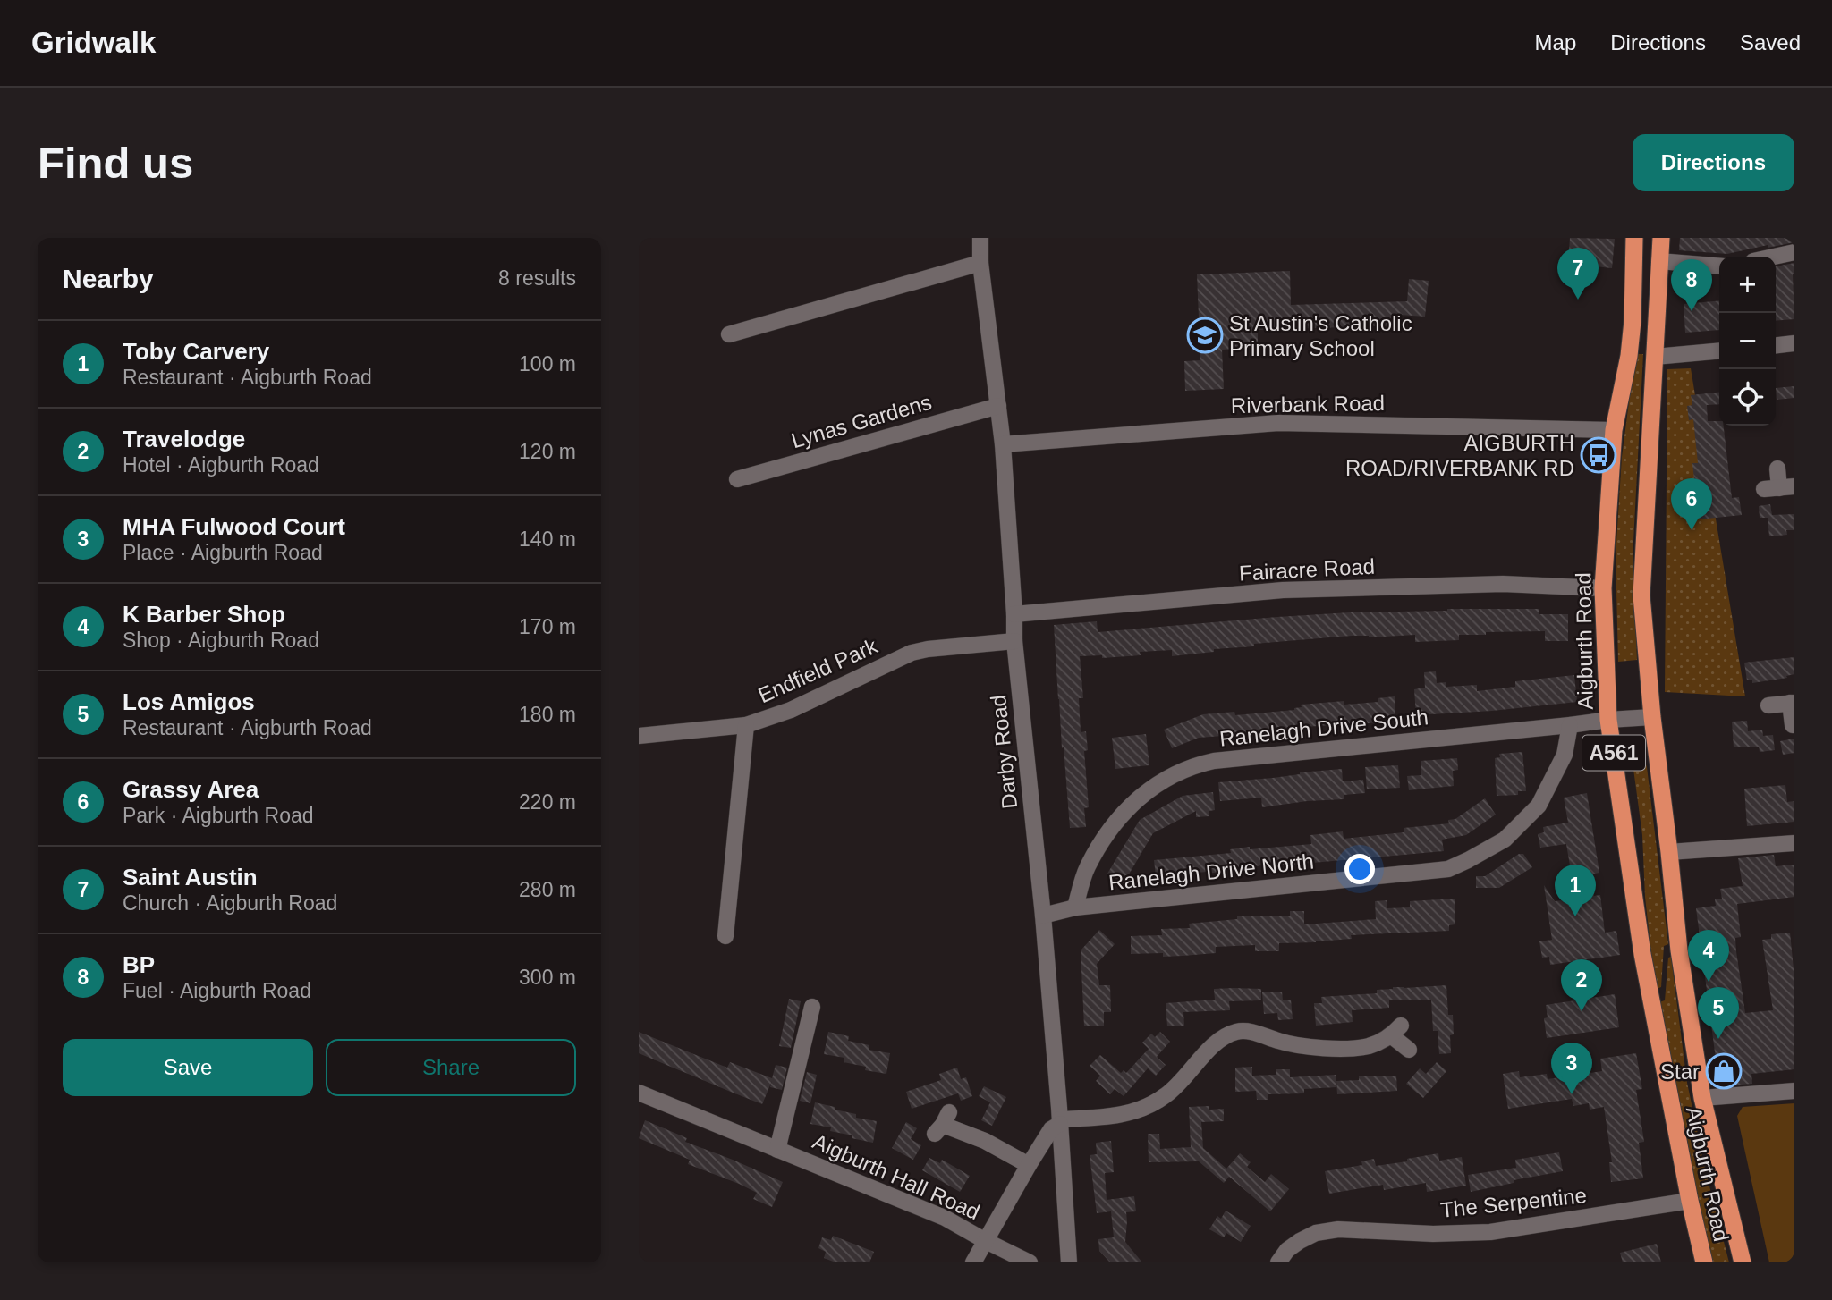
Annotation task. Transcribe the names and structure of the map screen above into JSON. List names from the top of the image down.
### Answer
{
  "streets": {
    "highway": ["Aigburth Road", "A561"],
    "street": [
      "Riverbank Road",
      "Lynas Gardens",
      "Fairacre Road",
      "Endfield Park",
      "Ranelagh Drive South",
      "Darby Road",
      "Ranelagh Drive North",
      "Aigburth Hall Road",
      "The Serpentine"
    ]
  },
  "crossings": [
    ["Riverbank Road", "Aigburth Road"],
    ["Riverbank Road", "Darby Road"],
    ["Lynas Gardens", "Darby Road"],
    ["Fairacre Road", "Aigburth Road"],
    ["Fairacre Road", "Darby Road"],
    ["Aigburth Road", "Ranelagh Drive South"],
    ["Aigburth Road", "The Serpentine"],
    ["Endfield Park", "Darby Road"],
    ["Ranelagh Drive South", "Ranelagh Drive North"],
    ["Darby Road", "Ranelagh Drive North"]
  ],
  "places": {
    "school or university": ["St Austin's Catholic Primary School"],
    "bus stop": ["AIGBURTH ROAD/RIVERBANK RD"],
    "shop": ["Star"]
  },
  "page": {
    "header": "Gridwalk",
    "nav": ["Map", "Directions", "Saved"],
    "buttons": [
      "Directions",
      ["Save", "Share"]
    ],
    "title": "Find us",
    "heading": ["Nearby", "8 results"],
    "pins": [
      "7",
      "8",
      "6",
      "1",
      "4",
      "2",
      "5",
      "3"
    ],
    "map_buttons": ["+", "−"],
    "list": [
      {
        "mark": "1",
        "name": "Toby Carvery",
        "note": "Restaurant · Aigburth Road",
        "value": "100 m"
      },
      {
        "mark": "2",
        "name": "Travelodge",
        "note": "Hotel · Aigburth Road",
        "value": "120 m"
      },
      {
        "mark": "3",
        "name": "MHA Fulwood Court",
        "note": "Place · Aigburth Road",
        "value": "140 m"
      },
      {
        "mark": "4",
        "name": "K Barber Shop",
        "note": "Shop · Aigburth Road",
        "value": "170 m"
      },
      {
        "mark": "5",
        "name": "Los Amigos",
        "note": "Restaurant · Aigburth Road",
        "value": "180 m"
      },
      {
        "mark": "6",
        "name": "Grassy Area",
        "note": "Park · Aigburth Road",
        "value": "220 m"
      },
      {
        "mark": "7",
        "name": "Saint Austin",
        "note": "Church · Aigburth Road",
        "value": "280 m"
      },
      {
        "mark": "8",
        "name": "BP",
        "note": "Fuel · Aigburth Road",
        "value": "300 m"
      }
    ]
  }
}
